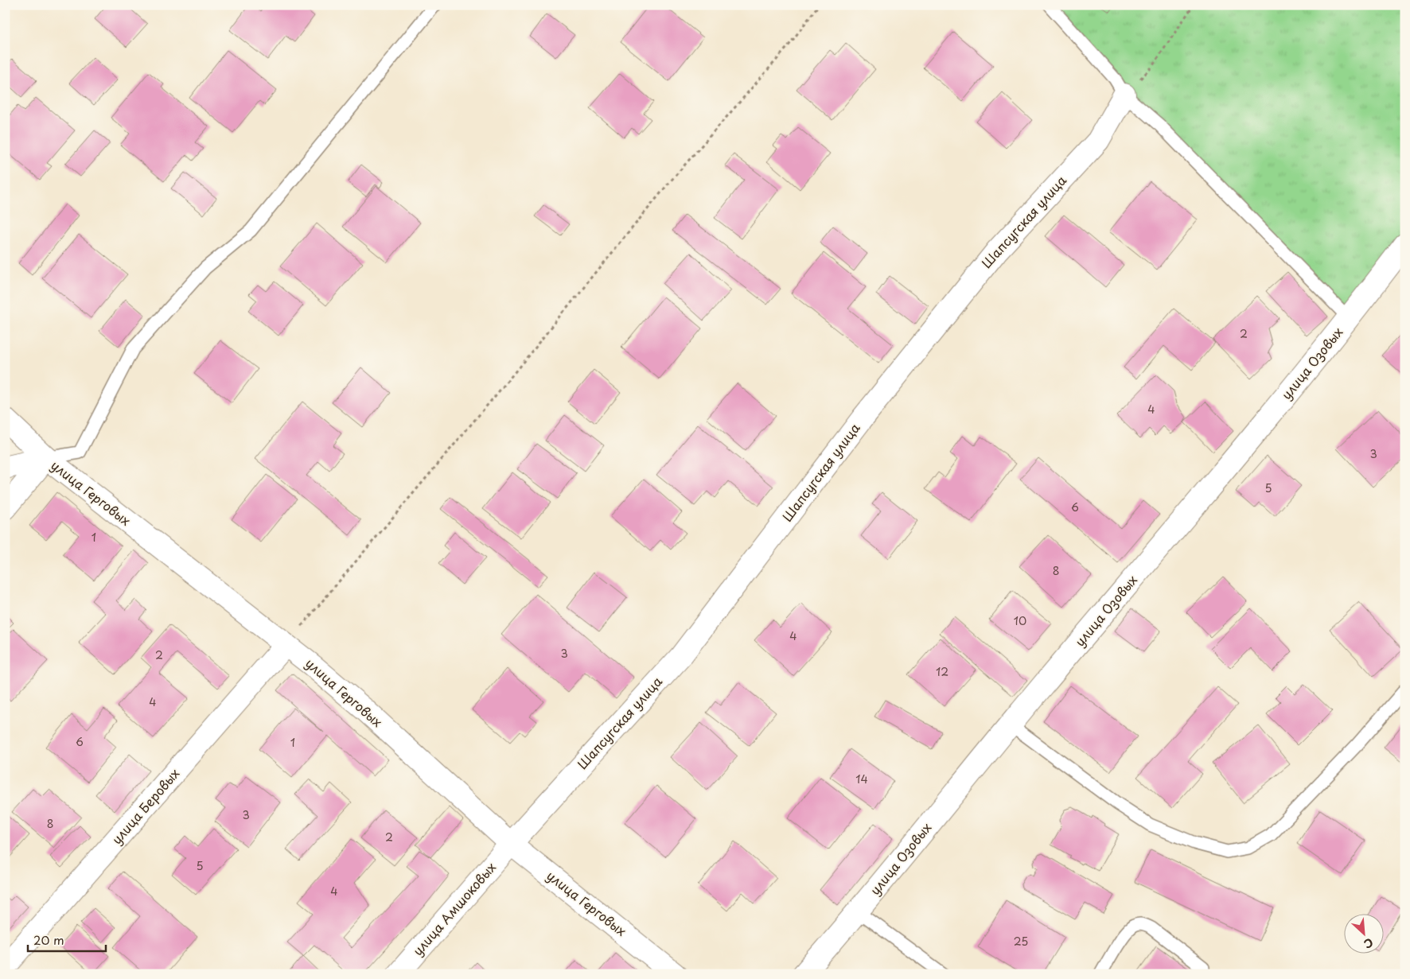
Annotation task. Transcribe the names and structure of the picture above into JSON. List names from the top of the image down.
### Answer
{
  "streets": {
    "street": [
      "Шапсугская улица",
      "улица Озовых",
      "улица Герговых",
      "улица Беровых",
      "улица Амшоковых"
    ]
  },
  "crossings": [
    ["Шапсугская улица", "улица Герговых"],
    ["Шапсугская улица", "улица Амшоковых"],
    ["улица Герговых", "улица Беровых"],
    ["улица Герговых", "улица Амшоковых"]
  ],
  "house_numbers": [
    "2",
    "4",
    "3",
    "5",
    "6",
    "1",
    "8",
    "10",
    "4",
    "3",
    "2",
    "12",
    "4",
    "6",
    "1",
    "14",
    "3",
    "8",
    "2",
    "5",
    "4",
    "25"
  ],
  "scale_bar": "20 m",
  "north": "bottom right"
}
